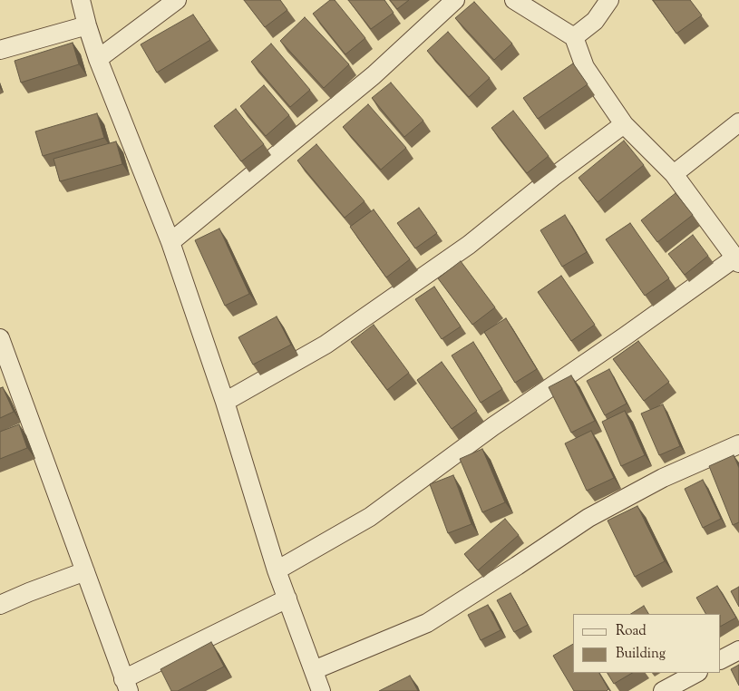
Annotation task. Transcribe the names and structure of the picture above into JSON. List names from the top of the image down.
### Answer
{
  "legend": ["Road", "Building"]
}
